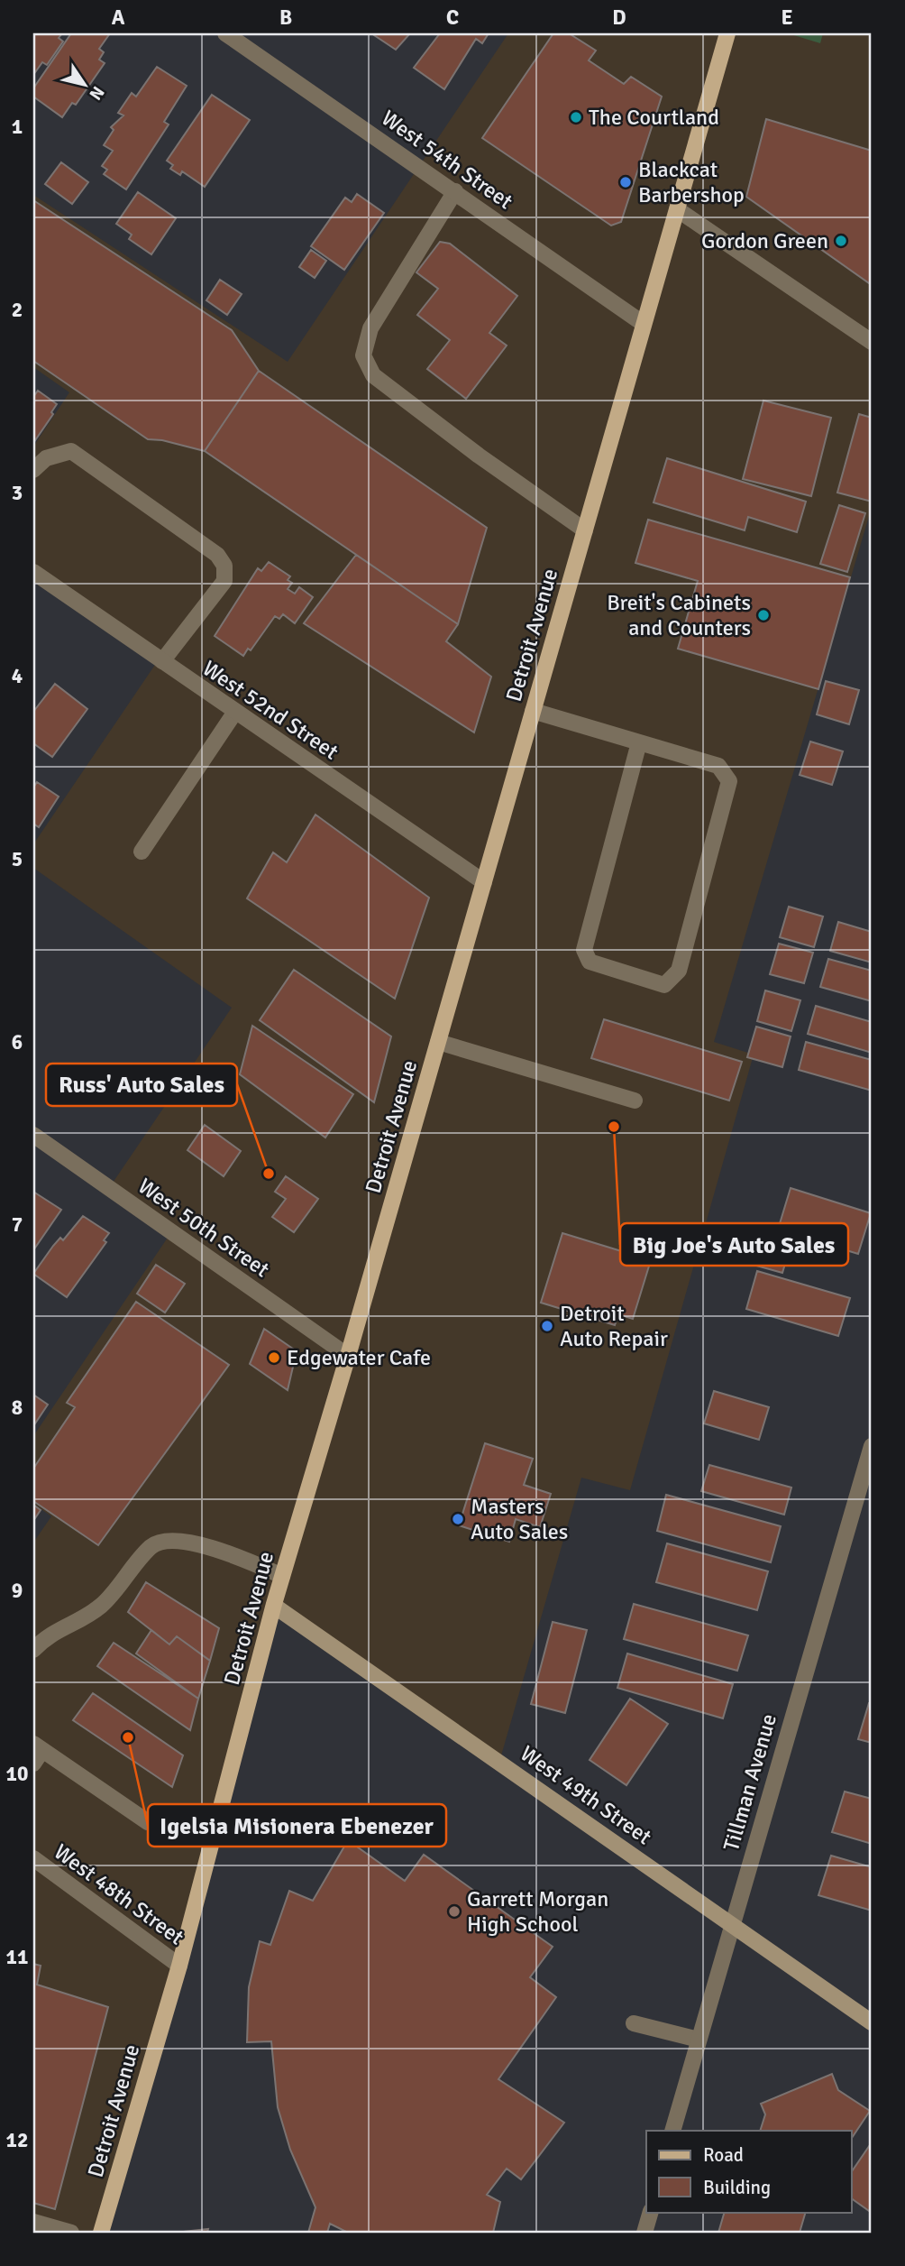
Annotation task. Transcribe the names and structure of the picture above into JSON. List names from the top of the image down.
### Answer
{
  "streets": {
    "main road": ["Detroit Avenue"],
    "street": [
      "West 54th Street",
      "West 52nd Street",
      "West 50th Street",
      "Tillman Avenue",
      "West 49th Street",
      "West 48th Street"
    ]
  },
  "crossings": [
    ["West 54th Street", "Detroit Avenue"],
    ["Detroit Avenue", "West 52nd Street"],
    ["Detroit Avenue", "West 50th Street"],
    ["Detroit Avenue", "West 49th Street"],
    ["Detroit Avenue", "West 48th Street"],
    ["Tillman Avenue", "West 49th Street"]
  ],
  "places": [
    "The Courtland",
    "Blackcat Barbershop",
    "Gordon Green",
    "Breit's Cabinets and Counters",
    "Big Joe's Auto Sales",
    "Russ' Auto Sales",
    "Detroit Auto Repair",
    "Edgewater Cafe",
    "Masters Auto Sales",
    "Igelsia Misionera Ebenezer",
    "Garrett Morgan High School"
  ],
  "legend": ["Road", "Building"],
  "north": "bottom right",
  "grid": {
    "columns": [
      "A",
      "B",
      "C",
      "D",
      "E"
    ],
    "rows": [
      "1",
      "2",
      "3",
      "4",
      "5",
      "6",
      "7",
      "8",
      "9",
      "10",
      "11",
      "12"
    ]
  }
}
